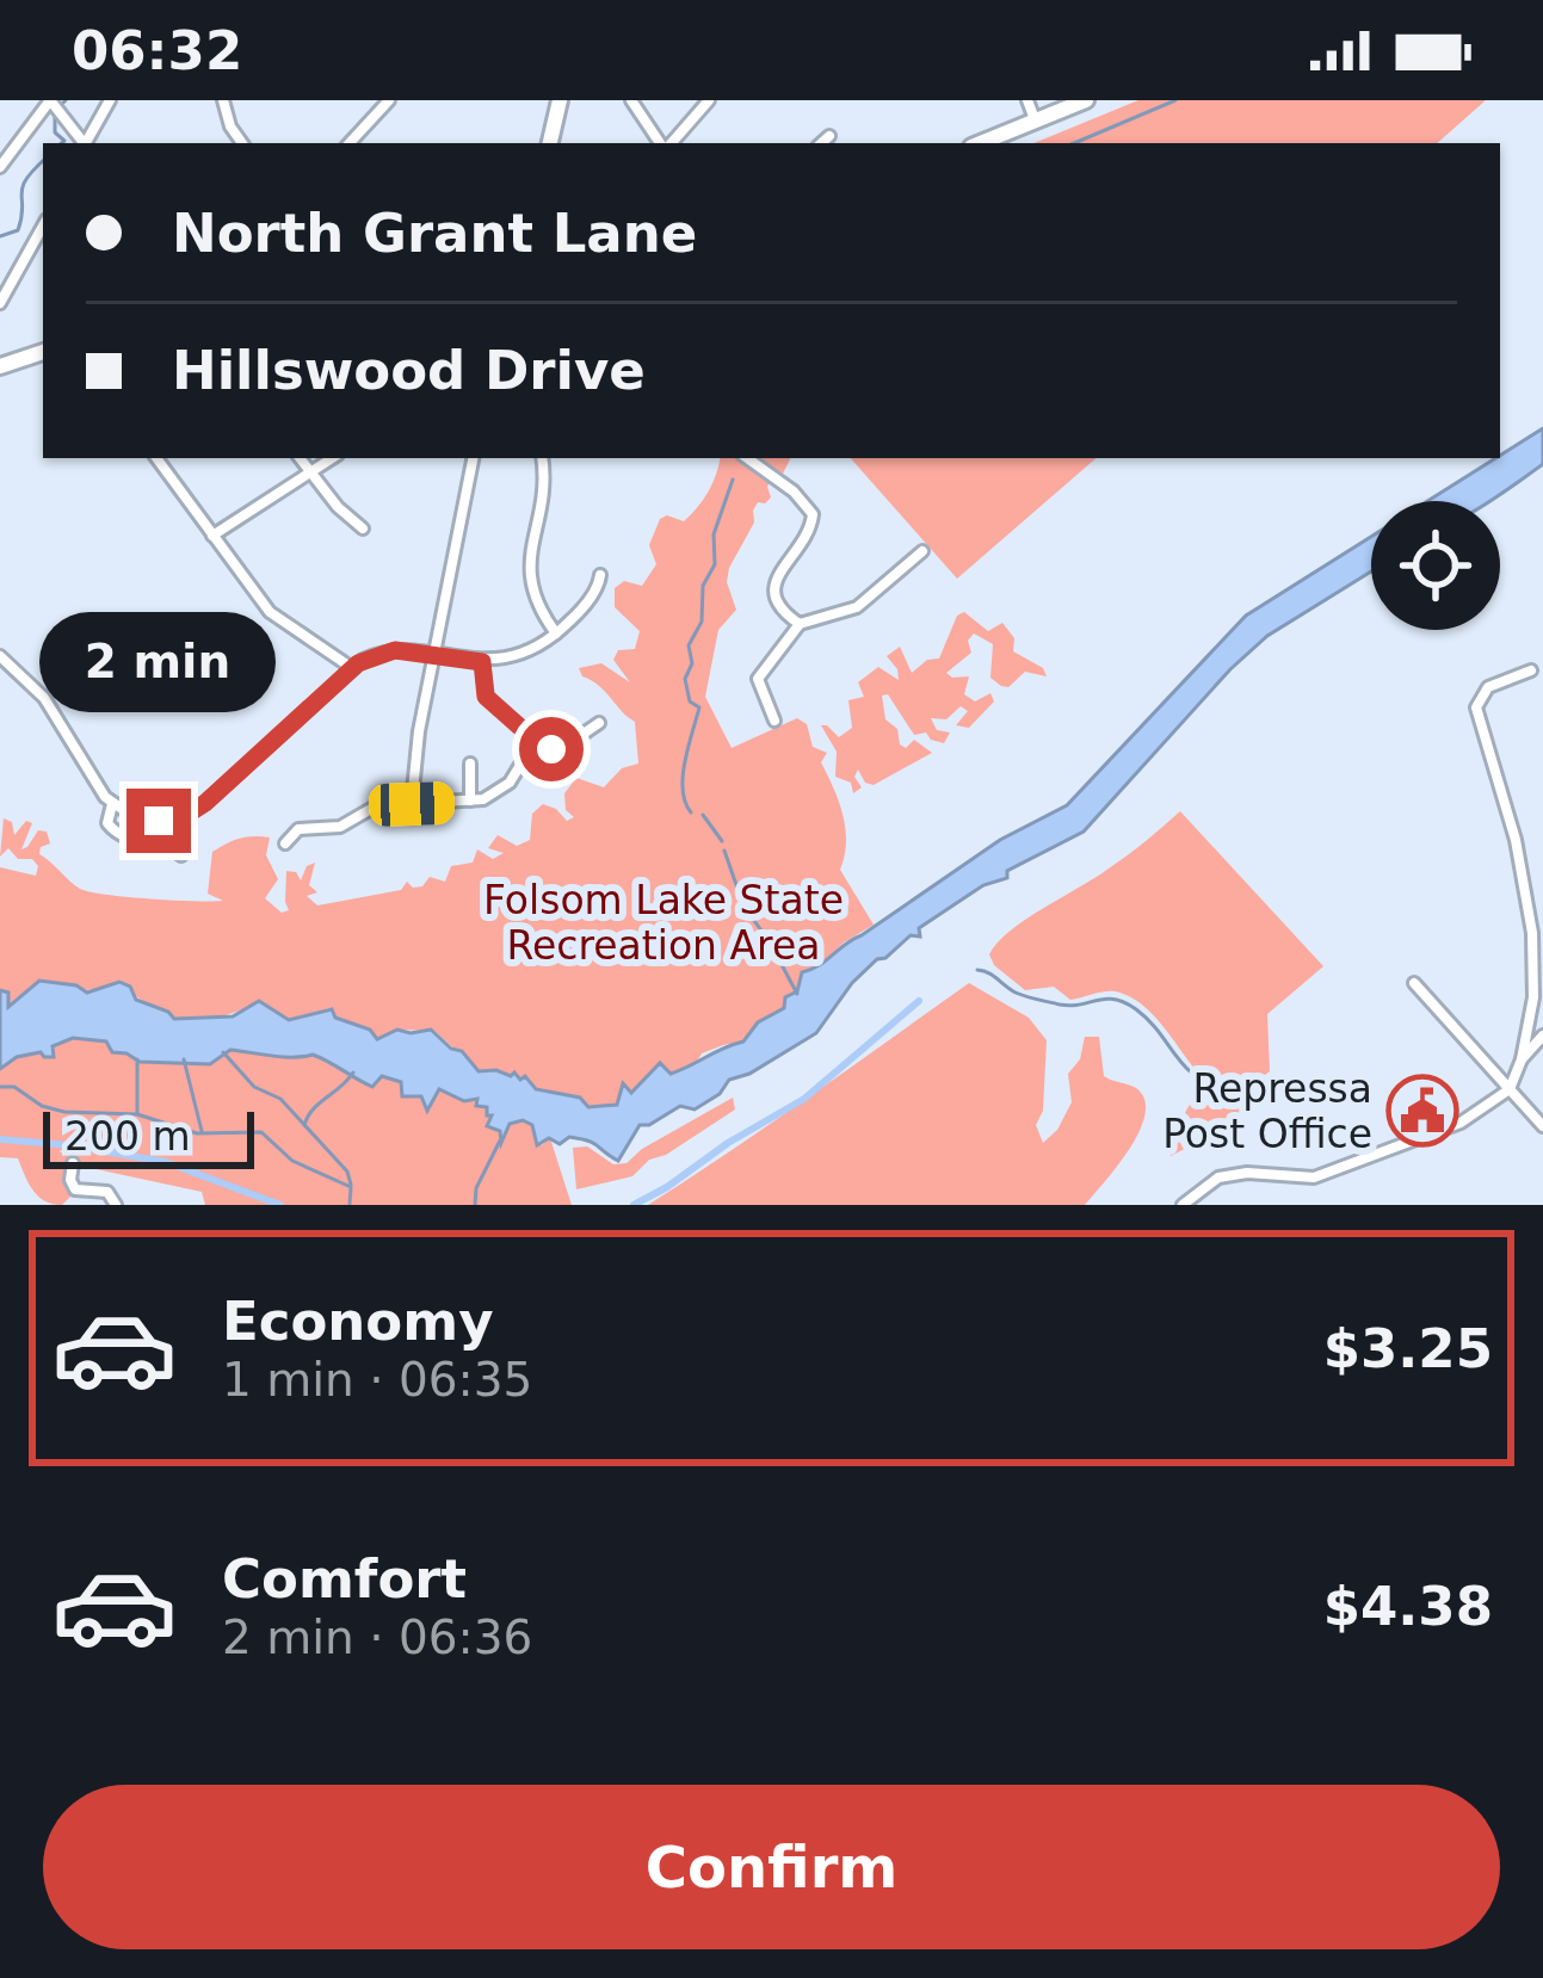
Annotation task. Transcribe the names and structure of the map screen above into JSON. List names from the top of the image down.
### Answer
{
  "parks": ["Folsom Lake State Recreation Area"],
  "places": {
    "public building": ["Repressa Post Office"]
  },
  "scale_bar": "200 m",
  "page": {
    "status": "06:32",
    "banner": ["North Grant Lane", "Hillswood Drive"],
    "bubble": "2 min",
    "scale": "200 m",
    "list": [
      {
        "name": "Economy",
        "note": "1 min · 06:35",
        "value": "$3.25"
      },
      {
        "name": "Comfort",
        "note": "2 min · 06:36",
        "value": "$4.38"
      }
    ],
    "buttons": "Confirm"
  }
}
